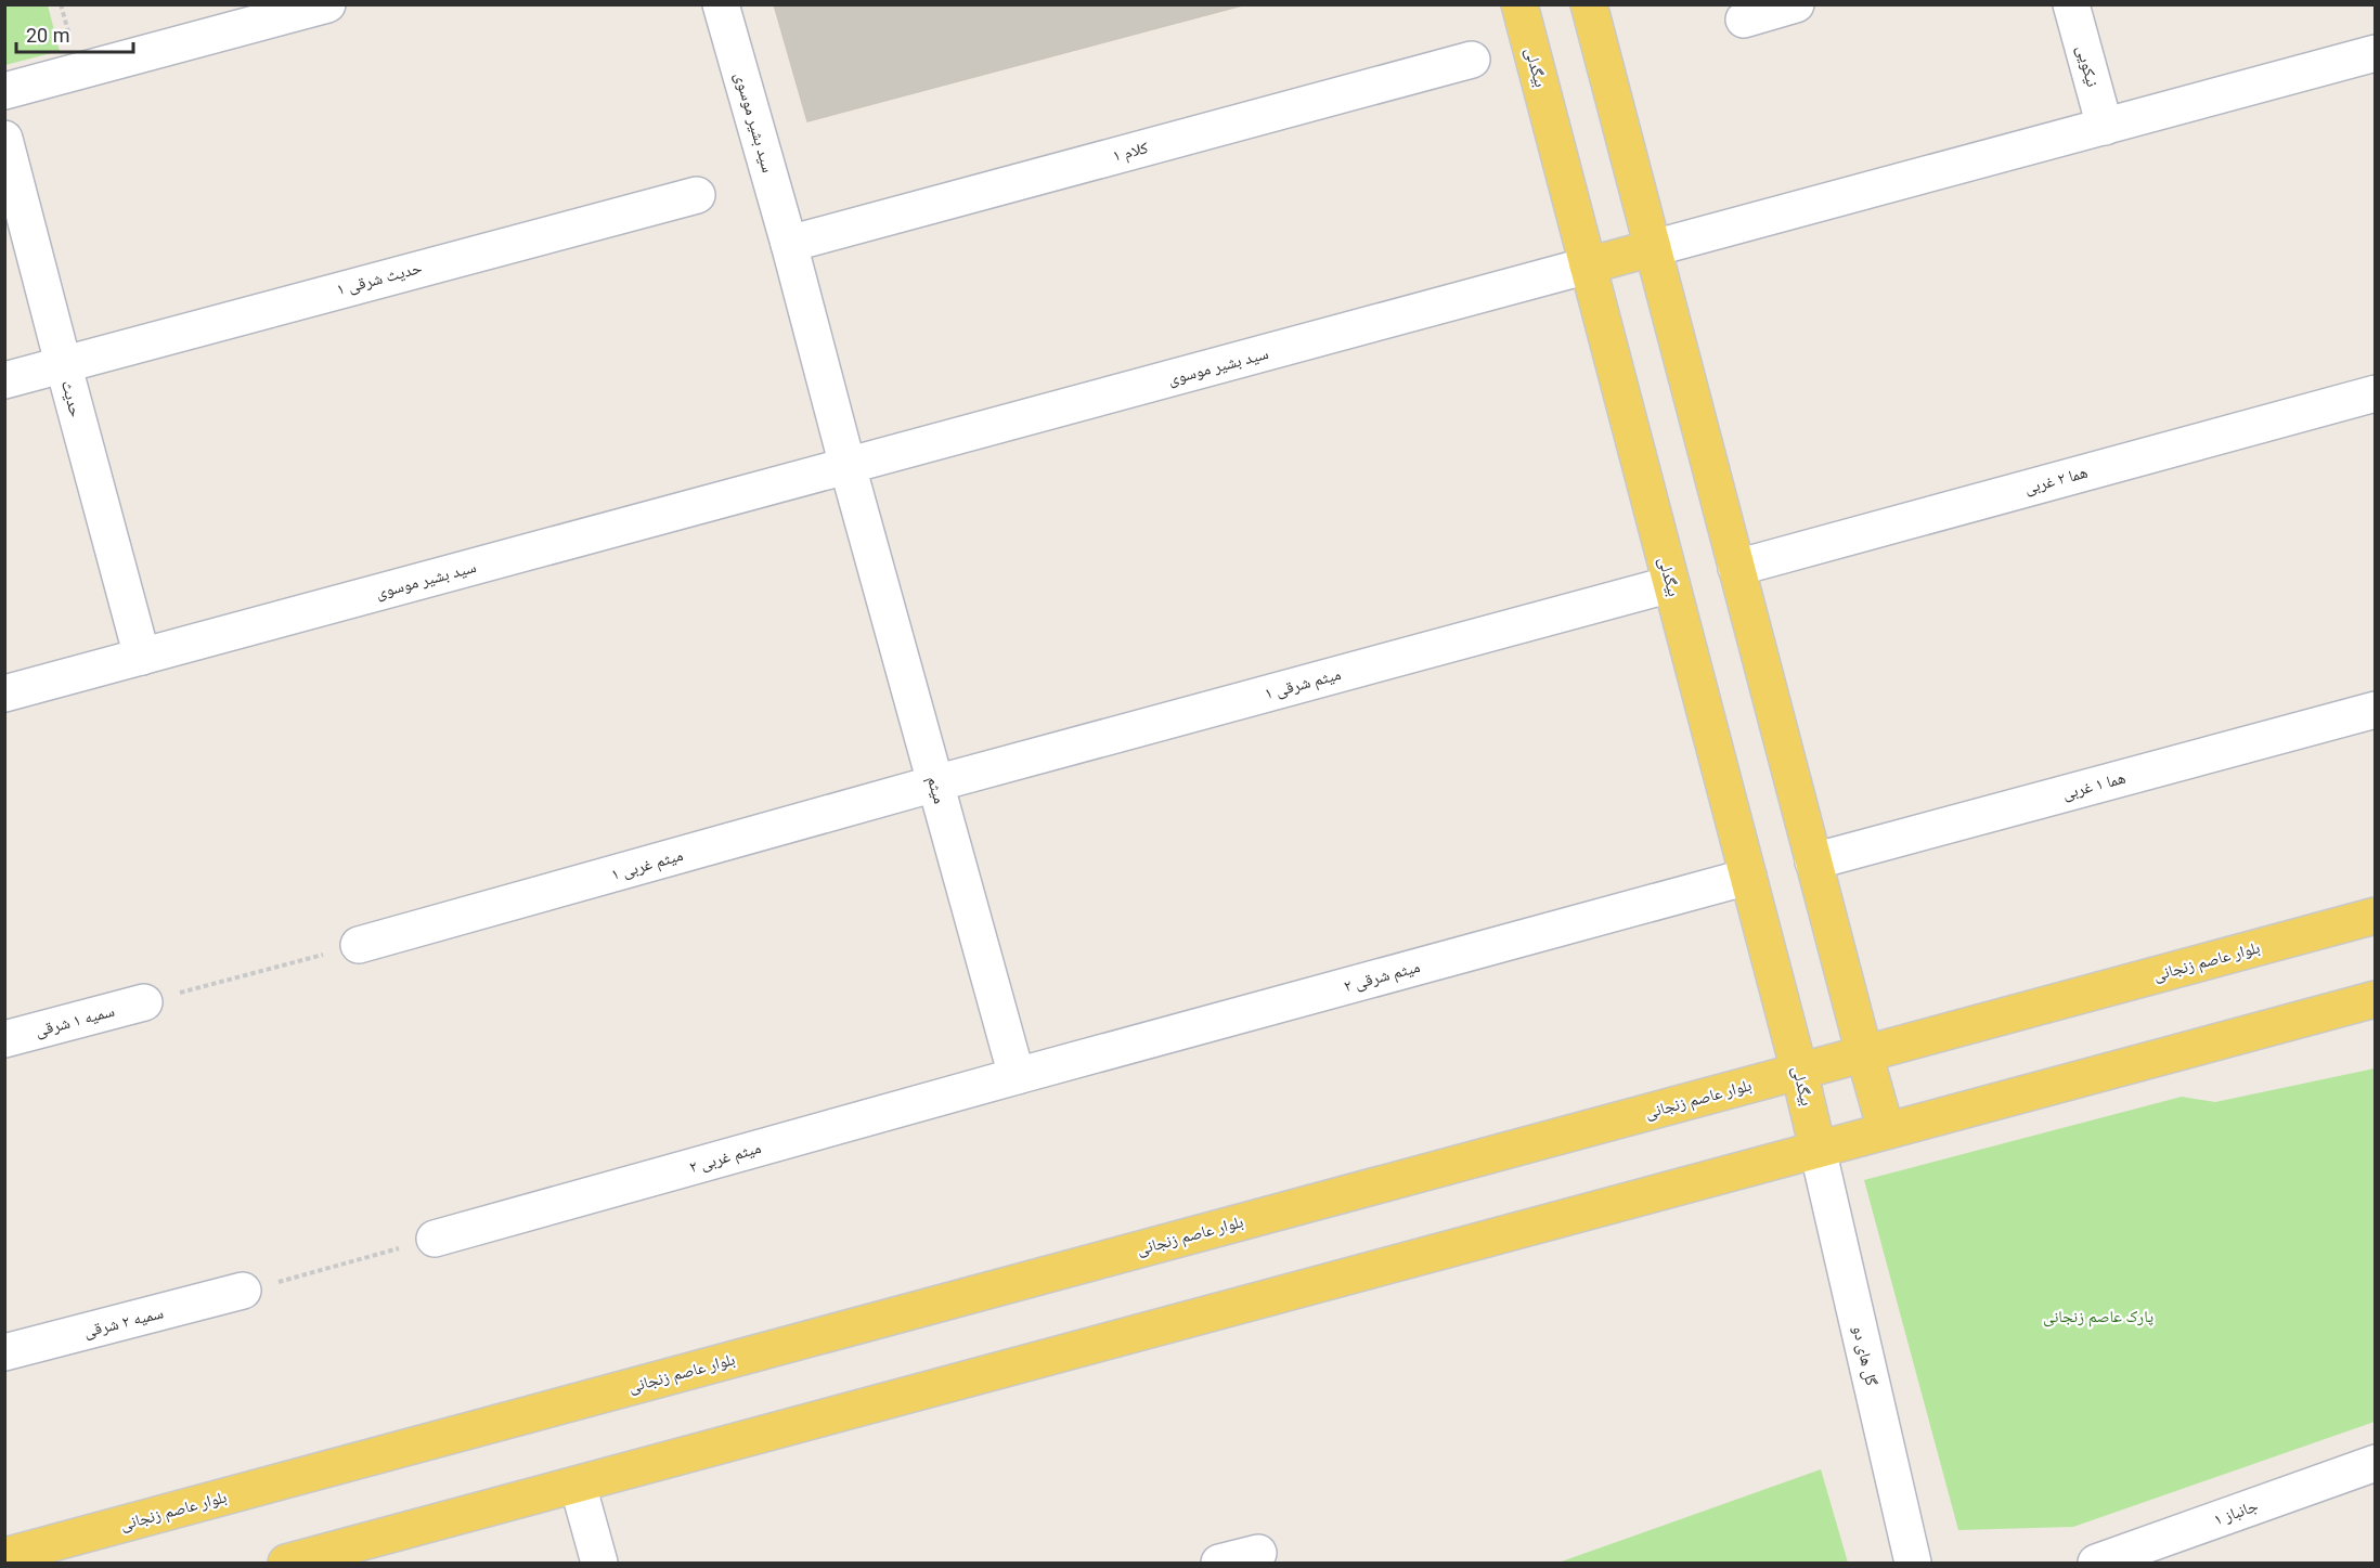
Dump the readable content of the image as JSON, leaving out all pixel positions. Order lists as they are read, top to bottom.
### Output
{
  "streets": {
    "main road": ["بیگدلی", "بلوار عاصم زنجانی"],
    "street": [
      "نیکویی",
      "سید بشیر موسوی",
      "کلام ۱",
      "حدیث شرقی ۱",
      "حدیث",
      "هما ۲ غربی",
      "میثم شرقی ۱",
      "هما ۱ غربی",
      "میثم",
      "میثم غربی ۱",
      "میثم شرقی ۲",
      "سمیه ۱ شرقی",
      "میثم غربی ۲",
      "سمیه ۲ شرقی",
      "گل های دو",
      "جانباز ۱"
    ]
  },
  "crossings": [
    ["بیگدلی", "سید بشیر موسوی"],
    ["بیگدلی", "میثم شرقی ۱"],
    ["بیگدلی", "بلوار عاصم زنجانی"],
    ["بیگدلی", "میثم شرقی ۲"],
    ["بیگدلی", "گل های دو"],
    ["سید بشیر موسوی", "کلام ۱"],
    ["سید بشیر موسوی", "حدیث"],
    ["سید بشیر موسوی", "میثم"],
    ["حدیث شرقی ۱", "حدیث"],
    ["میثم شرقی ۱", "میثم"],
    ["میثم شرقی ۱", "میثم غربی ۱"],
    ["میثم", "میثم غربی ۱"],
    ["میثم", "میثم شرقی ۲"],
    ["میثم", "میثم غربی ۲"],
    ["میثم شرقی ۲", "میثم غربی ۲"]
  ],
  "parks": ["پارک عاصم زنجانی"],
  "scale_bar": "20 m"
}
